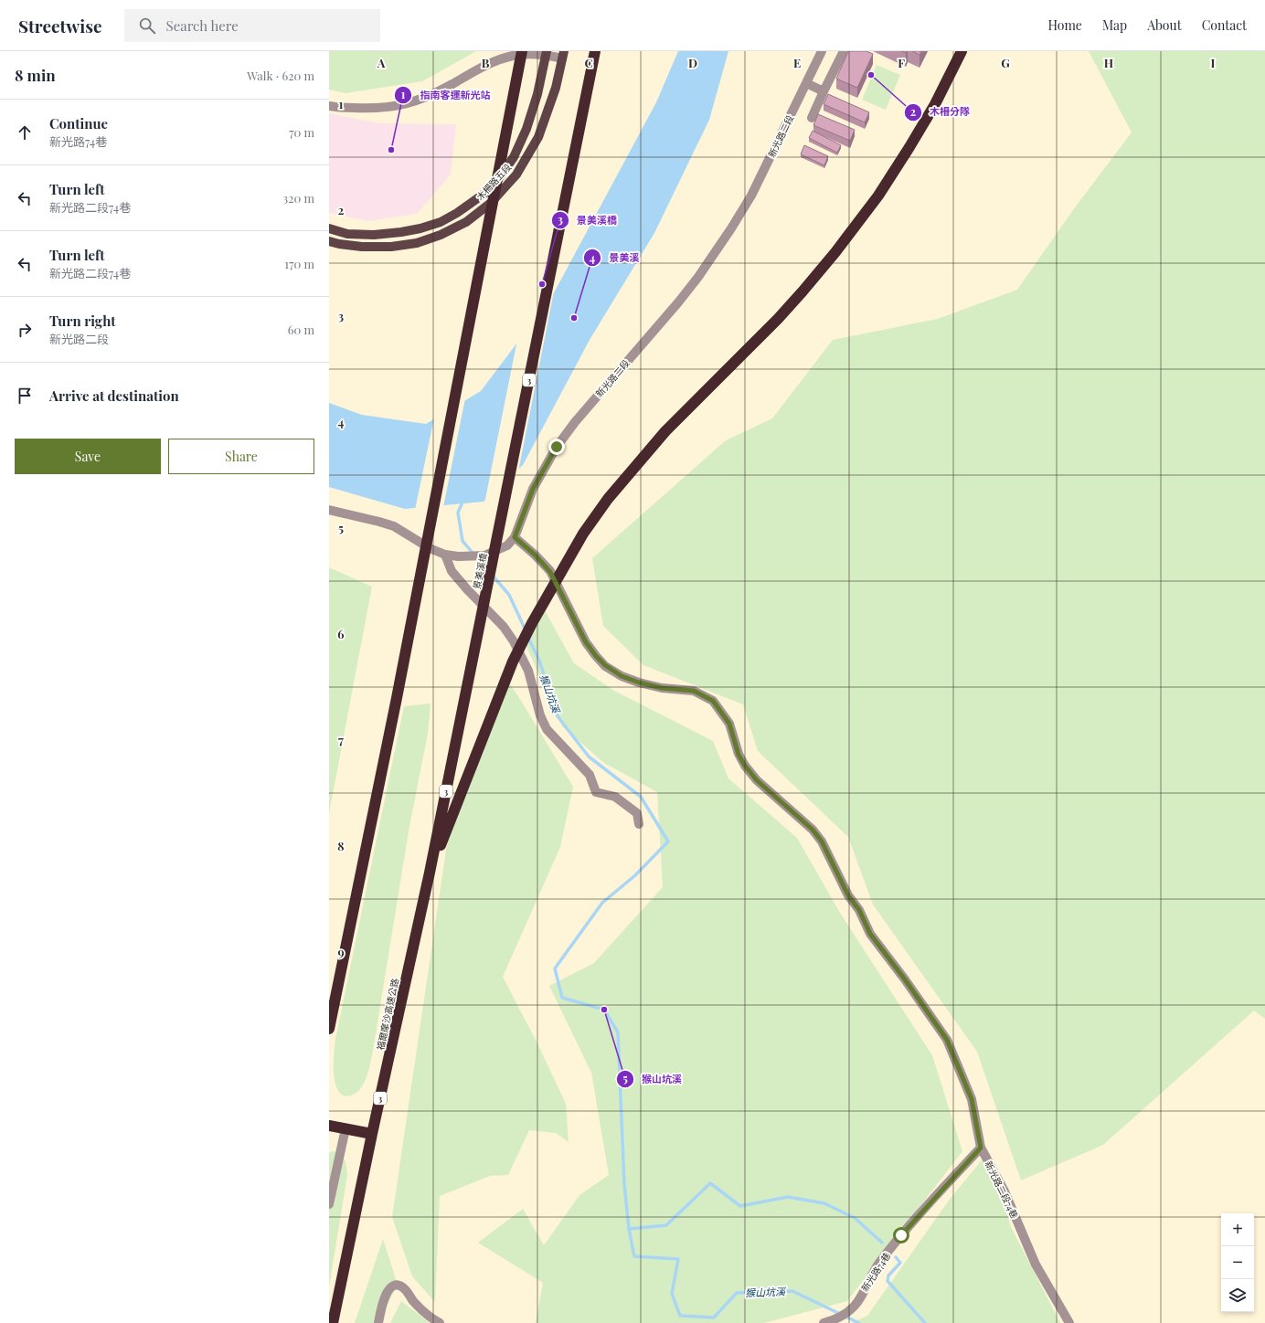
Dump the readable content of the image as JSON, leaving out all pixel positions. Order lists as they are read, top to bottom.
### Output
{
  "streets": {
    "highway": ["3", "景美溪橋", "福爾摩沙高速公路"],
    "main road": ["木柵路五段"],
    "street": ["新光路二段", "新光路二段74巷", "新光路74巷"]
  },
  "crossings": [
    ["新光路二段", "新光路二段74巷"],
    ["景美溪橋", "福爾摩沙高速公路"],
    ["新光路二段74巷", "新光路74巷"]
  ],
  "water": ["猴山坑溪"],
  "places": [
    "木柵分隊",
    "指南客運新光站",
    "景美溪橋",
    "景美溪",
    "猴山坑溪"
  ],
  "page": {
    "header": "Streetwise",
    "search": "Search here",
    "nav": [
      "Home",
      "Map",
      "About",
      "Contact"
    ],
    "heading": ["8 min", "Walk · 620 m"],
    "list": [
      ["Continue", "新光路74巷", "70 m"],
      ["Turn left", "新光路二段74巷", "320 m"],
      ["Turn left", "新光路二段74巷", "170 m"],
      ["Turn right", "新光路二段", "60 m"],
      "Arrive at destination"
    ],
    "buttons": ["Save", "Share"],
    "map_buttons": ["+", "−"]
  },
  "grid": {
    "columns": [
      "A",
      "B",
      "C",
      "D",
      "E",
      "F",
      "G",
      "H",
      "I"
    ],
    "rows": [
      "1",
      "2",
      "3",
      "4",
      "5",
      "6",
      "7",
      "8",
      "9"
    ]
  }
}
